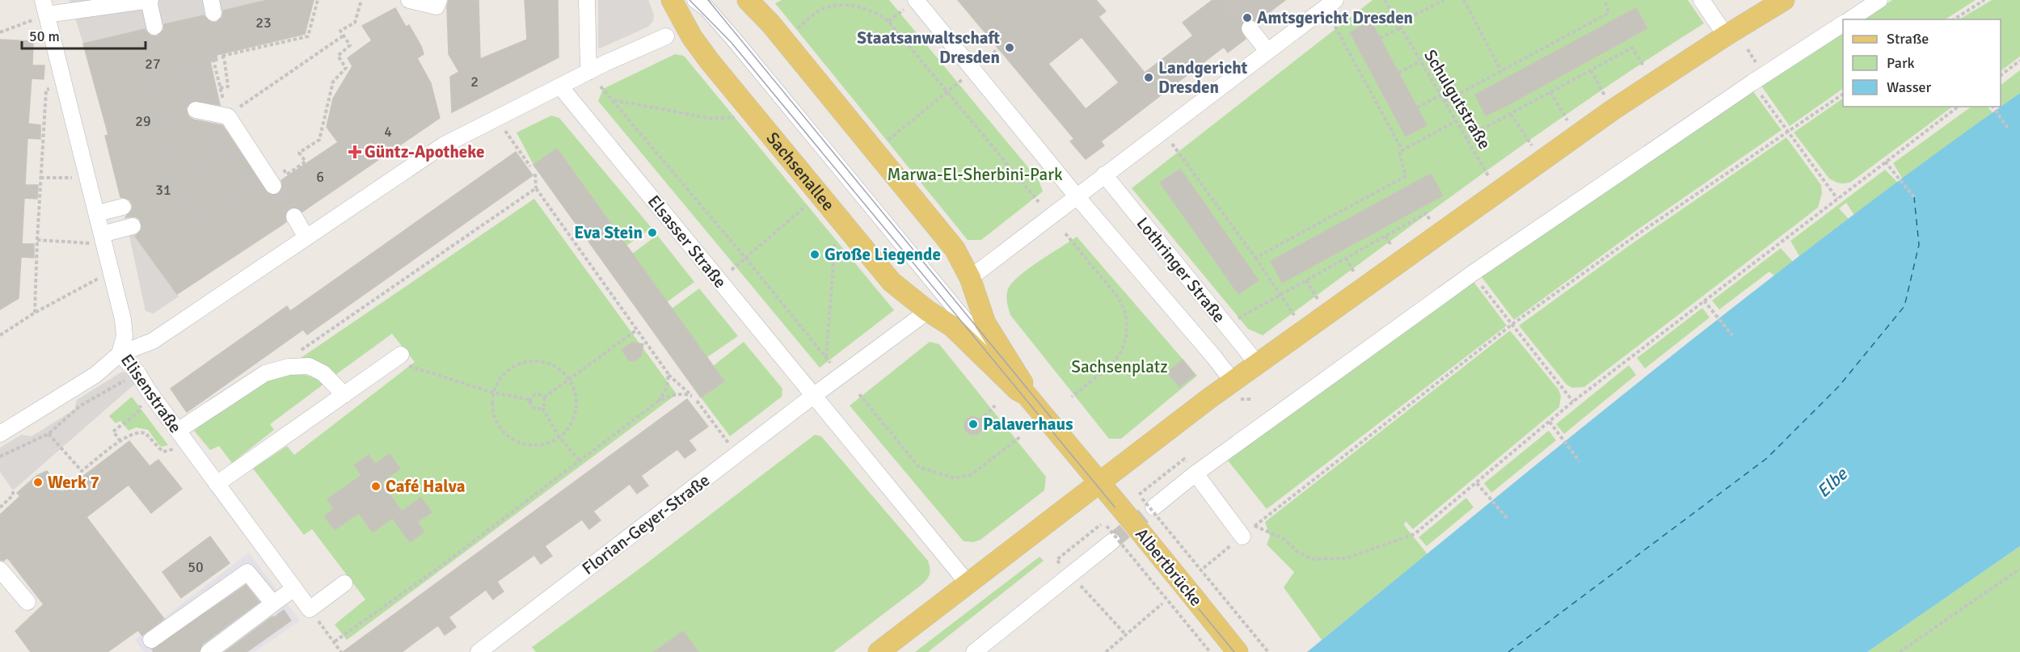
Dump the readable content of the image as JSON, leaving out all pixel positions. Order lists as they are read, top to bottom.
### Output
{
  "streets": {
    "main road": ["Sachsenallee", "Albertbrücke"],
    "street": [
      "Elsasser Straße",
      "Lothringer Straße",
      "Elisenstraße",
      "Florian-Geyer-Straße"
    ],
    "path": ["Schulgutstraße"]
  },
  "crossings": [
    ["Elsasser Straße", "Florian-Geyer-Straße"]
  ],
  "water": ["Elbe"],
  "parks": ["Marwa-El-Sherbini-Park", "Sachsenplatz"],
  "places": {
    "other": [
      "Amtsgericht Dresden",
      "Staatsanwaltschaft Dresden",
      "Landgericht Dresden",
      "Eva Stein",
      "Große Liegende",
      "Palaverhaus",
      "Werk 7",
      "Café Halva"
    ],
    "health": ["Güntz-Apotheke"]
  },
  "house_numbers": [
    "23",
    "27",
    "2",
    "29",
    "4",
    "6",
    "31",
    "50"
  ],
  "legend": ["Straße", "Park", "Wasser"],
  "scale_bar": "50 m"
}
